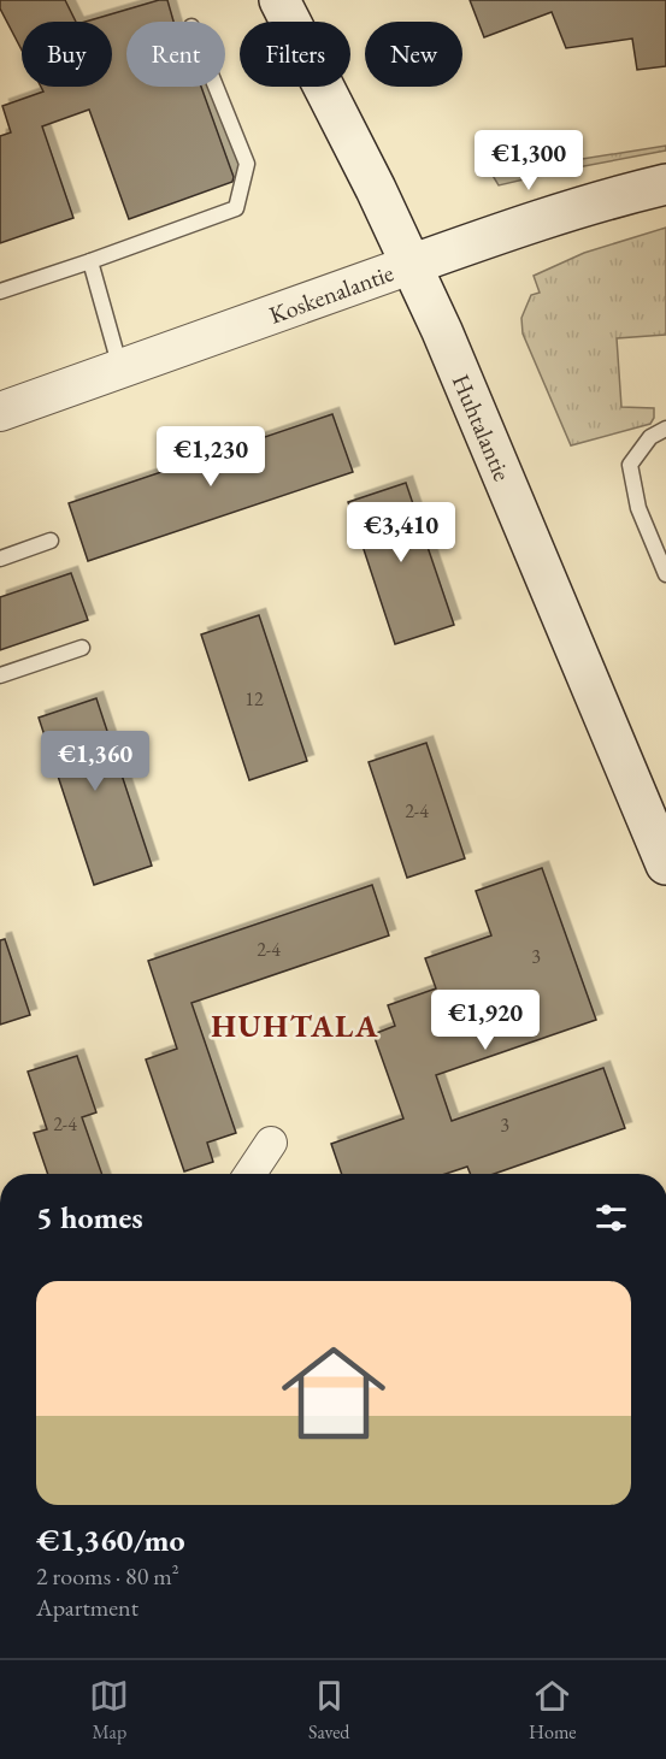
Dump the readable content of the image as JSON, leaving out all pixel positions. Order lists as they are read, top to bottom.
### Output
{
  "streets": {
    "main road": ["Koskenalantie", "Huhtalantie"]
  },
  "crossings": [
    ["Koskenalantie", "Huhtalantie"]
  ],
  "districts": ["HUHTALA"],
  "house_numbers": [
    "12",
    "2-4",
    "2-4",
    "3",
    "2-4",
    "3"
  ],
  "page": {
    "chip": [
      "Buy",
      "Rent",
      "Filters",
      "New"
    ],
    "price": [
      "€1,300",
      "€1,230",
      "€3,410",
      "€1,360",
      "€1,920"
    ],
    "heading": "5 homes",
    "list": [
      {
        "name": "€1,360/mo",
        "note": "2 rooms · 80 m² · Apartment"
      }
    ],
    "tabs": ["Map", "Saved", "Home"]
  }
}
